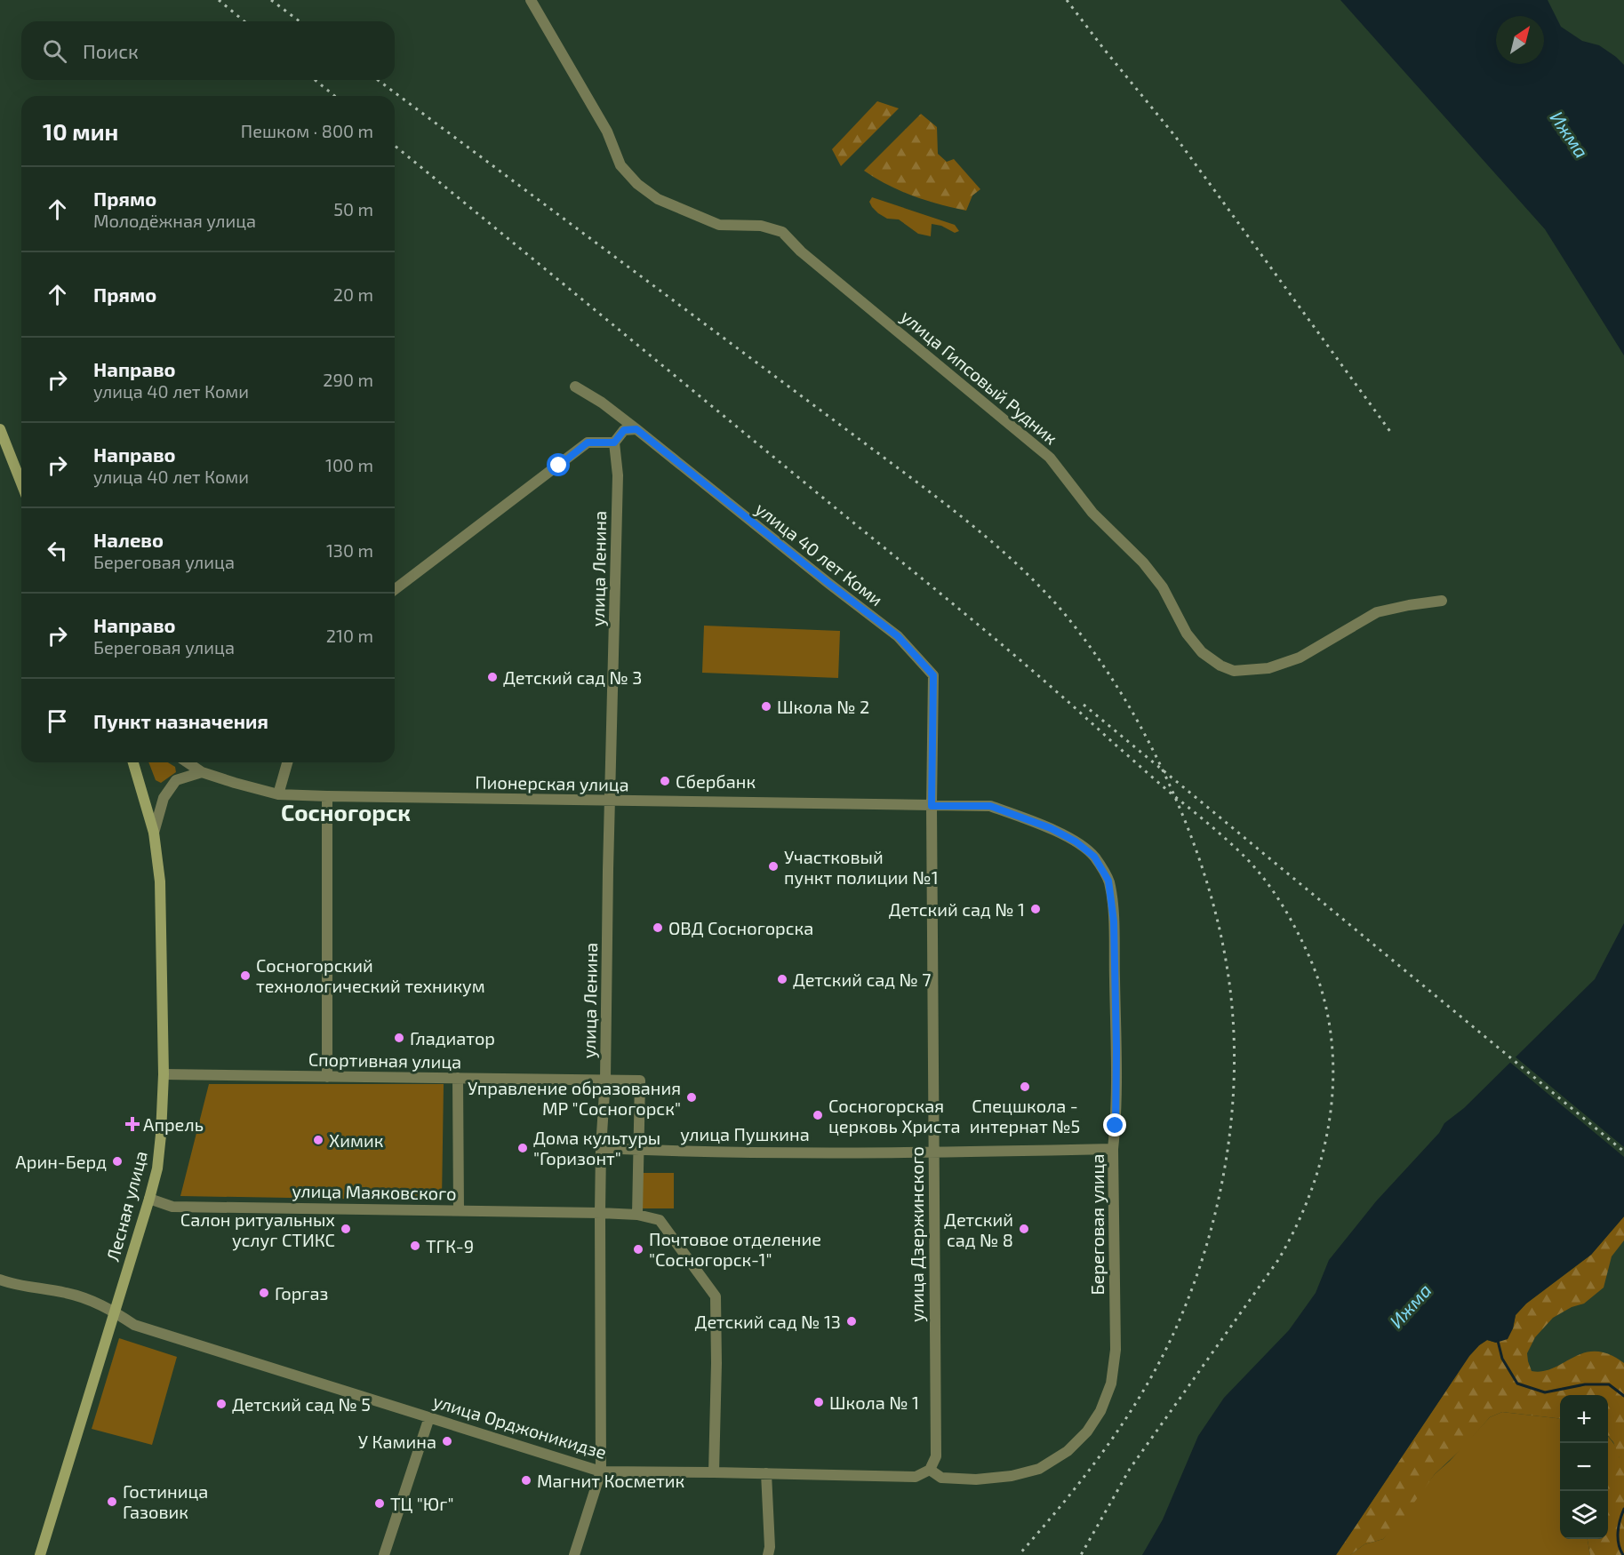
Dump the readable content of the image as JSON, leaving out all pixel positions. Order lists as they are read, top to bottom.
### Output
{
  "streets": {
    "main road": ["Лесная улица"],
    "street": [
      "улица Гипсовый Рудник",
      "улица 40 лет Коми",
      "улица Ленина",
      "Пионерская улица",
      "Спортивная улица",
      "улица Пушкина",
      "улица Маяковского",
      "Береговая улица",
      "улица Дзержинского",
      "улица Орджоникидзе"
    ]
  },
  "crossings": [
    ["улица 40 лет Коми", "Пионерская улица"],
    ["улица 40 лет Коми", "Береговая улица"],
    ["улица 40 лет Коми", "улица Дзержинского"],
    ["улица Ленина", "Пионерская улица"],
    ["улица Ленина", "Спортивная улица"],
    ["улица Ленина", "улица Пушкина"],
    ["улица Ленина", "улица Маяковского"],
    ["улица Ленина", "улица Орджоникидзе"],
    ["Пионерская улица", "Береговая улица"],
    ["Пионерская улица", "улица Дзержинского"],
    ["Спортивная улица", "улица Пушкина"],
    ["Спортивная улица", "Лесная улица"],
    ["улица Пушкина", "Береговая улица"],
    ["улица Пушкина", "улица Дзержинского"],
    ["улица Маяковского", "Лесная улица"],
    ["улица Маяковского", "улица Орджоникидзе"],
    ["Лесная улица", "улица Орджоникидзе"],
    ["Береговая улица", "улица Дзержинского"],
    ["Береговая улица", "улица Орджоникидзе"],
    ["улица Дзержинского", "улица Орджоникидзе"]
  ],
  "districts": ["Сосногорск"],
  "water": ["Ижма"],
  "places": {
    "other": [
      "Детский сад № 3",
      "Школа № 2",
      "Сбербанк",
      "Участковый пункт полиции №1",
      "Детский сад № 1",
      "ОВД Сосногорска",
      "Сосногорский технологический техникум",
      "Детский сад № 7",
      "Гладиатор",
      "Спецшкола - интернат №5",
      "Управление образования МР \"Сосногорск\"",
      "Сосногорская церковь Христа",
      "Химик",
      "Дома культуры \"Горизонт\"",
      "Арин-Берд",
      "Салон ритуальных услуг СТИКС",
      "Детский сад № 8",
      "ТГК-9",
      "Почтовое отделение \"Сосногорск-1\"",
      "Горгаз",
      "Детский сад № 13",
      "Школа № 1",
      "Детский сад № 5",
      "У Камина",
      "Магнит Косметик",
      "Гостиница Газовик",
      "ТЦ \"Юг\""
    ],
    "health": ["Апрель"]
  },
  "north": "top right",
  "page": {
    "search": "Поиск",
    "heading": ["10 мин", "Пешком · 800 m"],
    "list": [
      ["Прямо", "Молодёжная улица", "50 m"],
      ["Прямо", "20 m"],
      ["Направо", "улица 40 лет Коми", "290 m"],
      ["Направо", "улица 40 лет Коми", "100 m"],
      ["Налево", "Береговая улица", "130 m"],
      ["Направо", "Береговая улица", "210 m"],
      "Пункт назначения"
    ],
    "map_buttons": ["+", "−"]
  }
}
